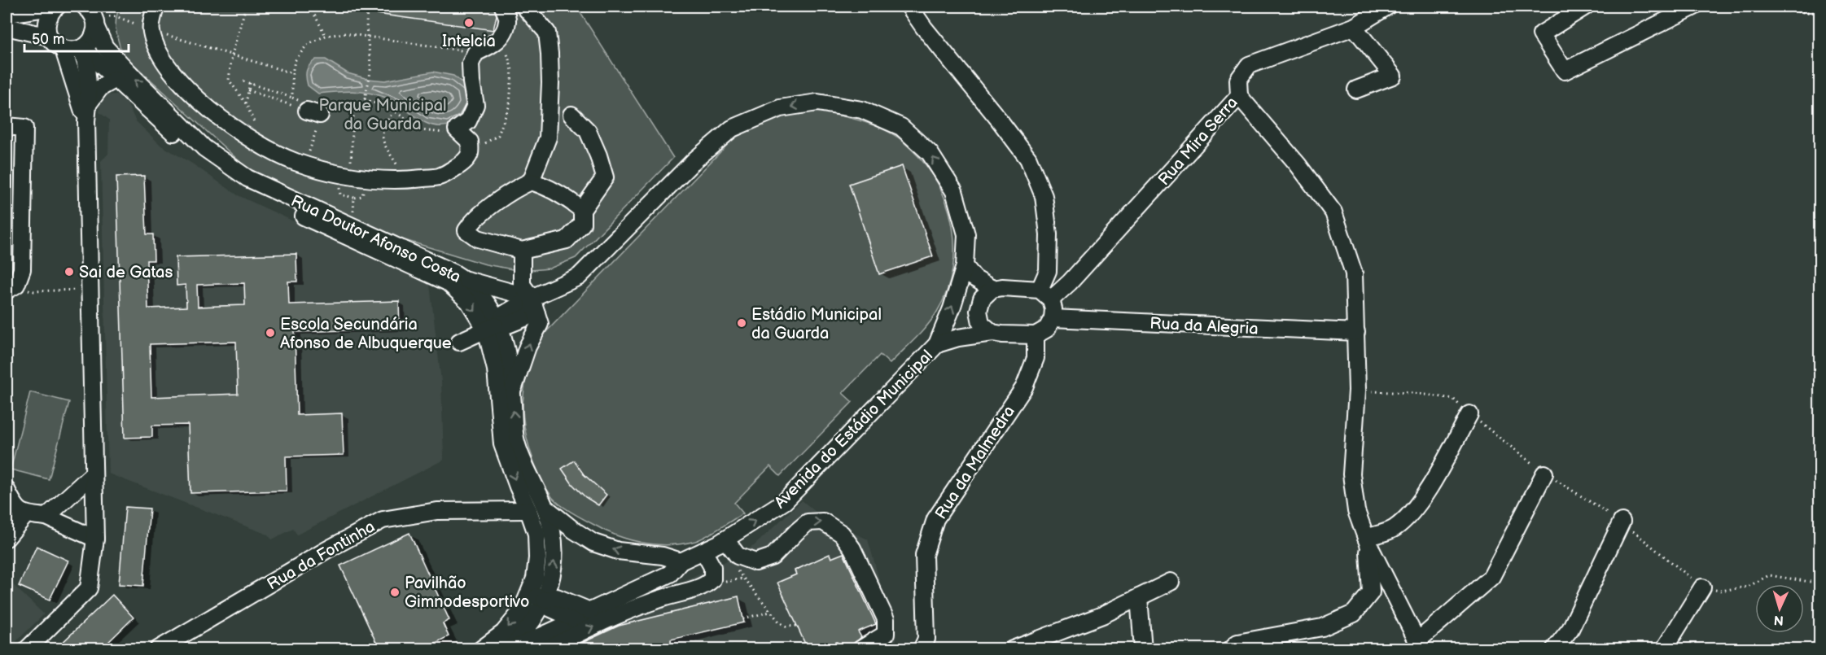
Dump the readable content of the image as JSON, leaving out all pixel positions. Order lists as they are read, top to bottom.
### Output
{
  "streets": {
    "street": [
      "Rua Mira Serra",
      "Rua Doutor Afonso Costa",
      "Rua da Alegria",
      "Avenida do Estádio Municipal",
      "Rua da Malmedra",
      "Rua da Fontinha"
    ]
  },
  "crossings": [
    ["Rua Mira Serra", "Rua da Alegria"],
    ["Rua Mira Serra", "Rua da Malmedra"],
    ["Rua Doutor Afonso Costa", "Avenida do Estádio Municipal"],
    ["Rua Doutor Afonso Costa", "Rua da Fontinha"],
    ["Rua da Alegria", "Rua da Malmedra"]
  ],
  "parks": ["Parque Municipal da Guarda"],
  "places": [
    "Intelcia",
    "Sai de Gatas",
    "Estádio Municipal da Guarda",
    "Escola Secundária Afonso de Albuquerque",
    "Pavilhão Gimnodesportivo"
  ],
  "scale_bar": "50 m",
  "north": "bottom"
}
